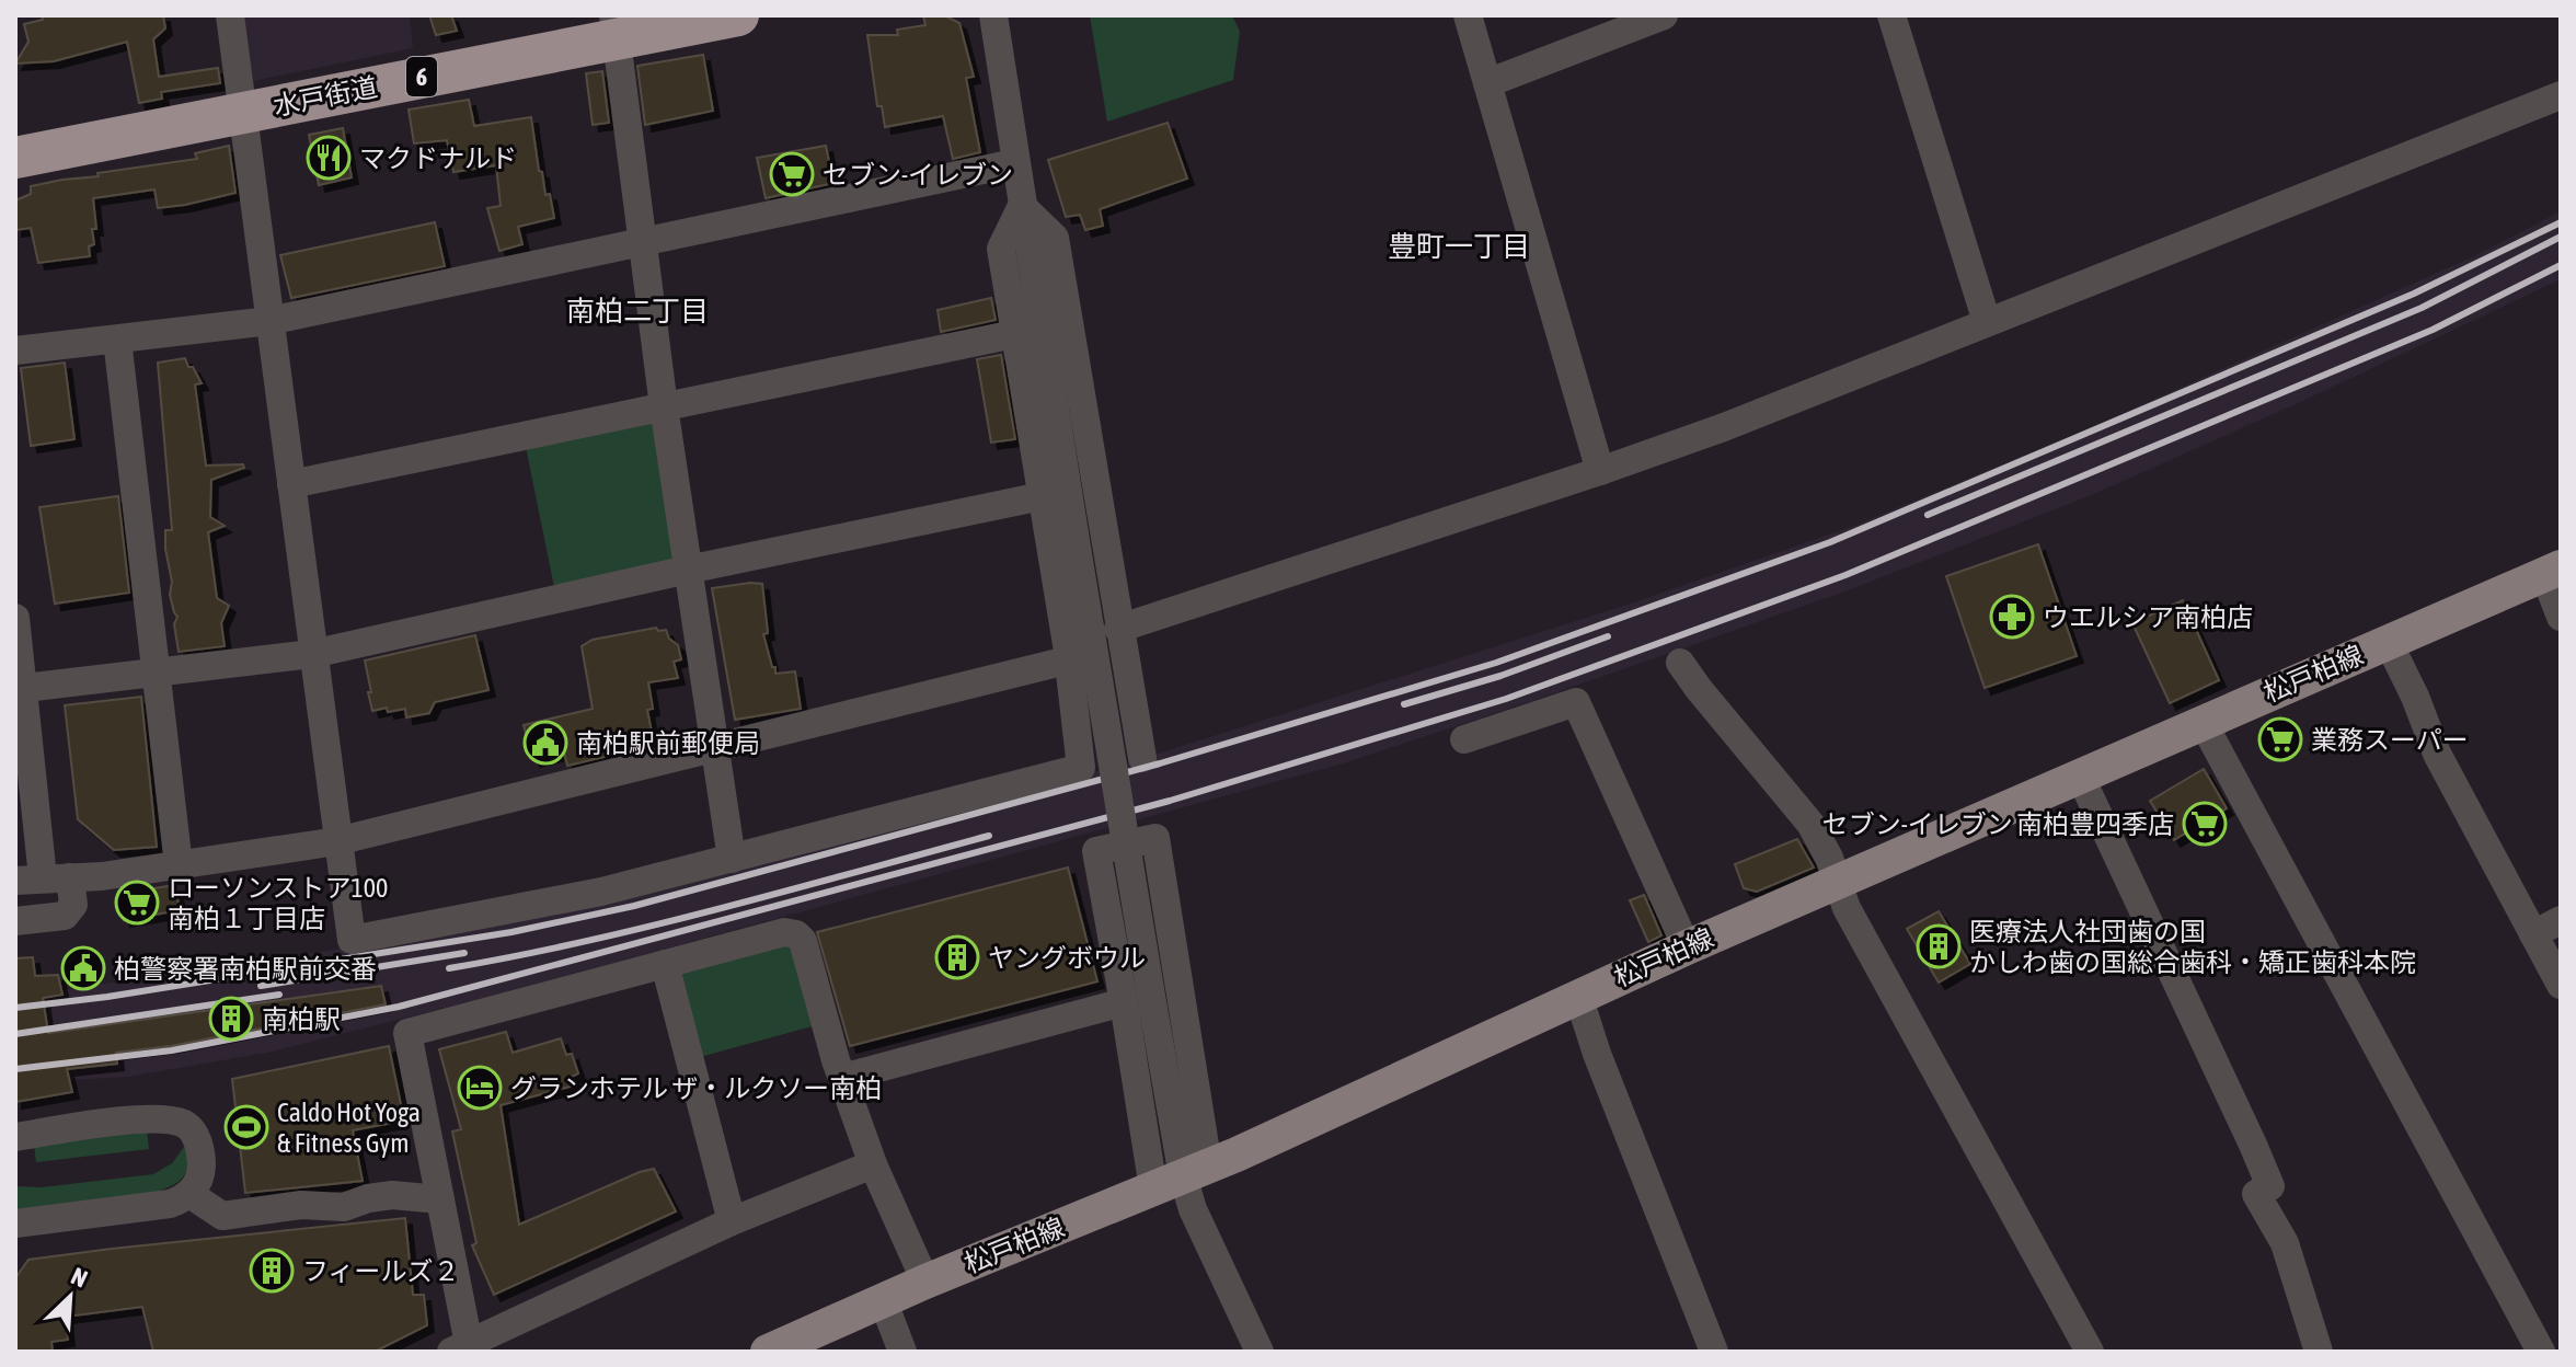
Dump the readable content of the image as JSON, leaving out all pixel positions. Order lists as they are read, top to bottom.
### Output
{
  "streets": {
    "highway": ["6", "水戸街道"],
    "main road": ["松戸柏線"]
  },
  "districts": ["豊町一丁目", "南柏二丁目"],
  "places": {
    "restaurant": ["マクドナルド"],
    "supermarket": [
      "セブン-イレブン",
      "業務スーパー",
      "セブン-イレブン 南柏豊四季店",
      "ローソンストア100 南柏１丁目店"
    ],
    "pharmacy": ["ウエルシア南柏店"],
    "public building": ["南柏駅前郵便局", "柏警察署南柏駅前交番"],
    "building": [
      "医療法人社団歯の国 かしわ歯の国総合歯科・矯正歯科本院",
      "ヤングボウル",
      "南柏駅",
      "フィールズ２"
    ],
    "hotel": ["グランホテル ザ・ルクソー南柏"],
    "sports": ["Caldo Hot Yoga & Fitness Gym"]
  },
  "north": "top right"
}
